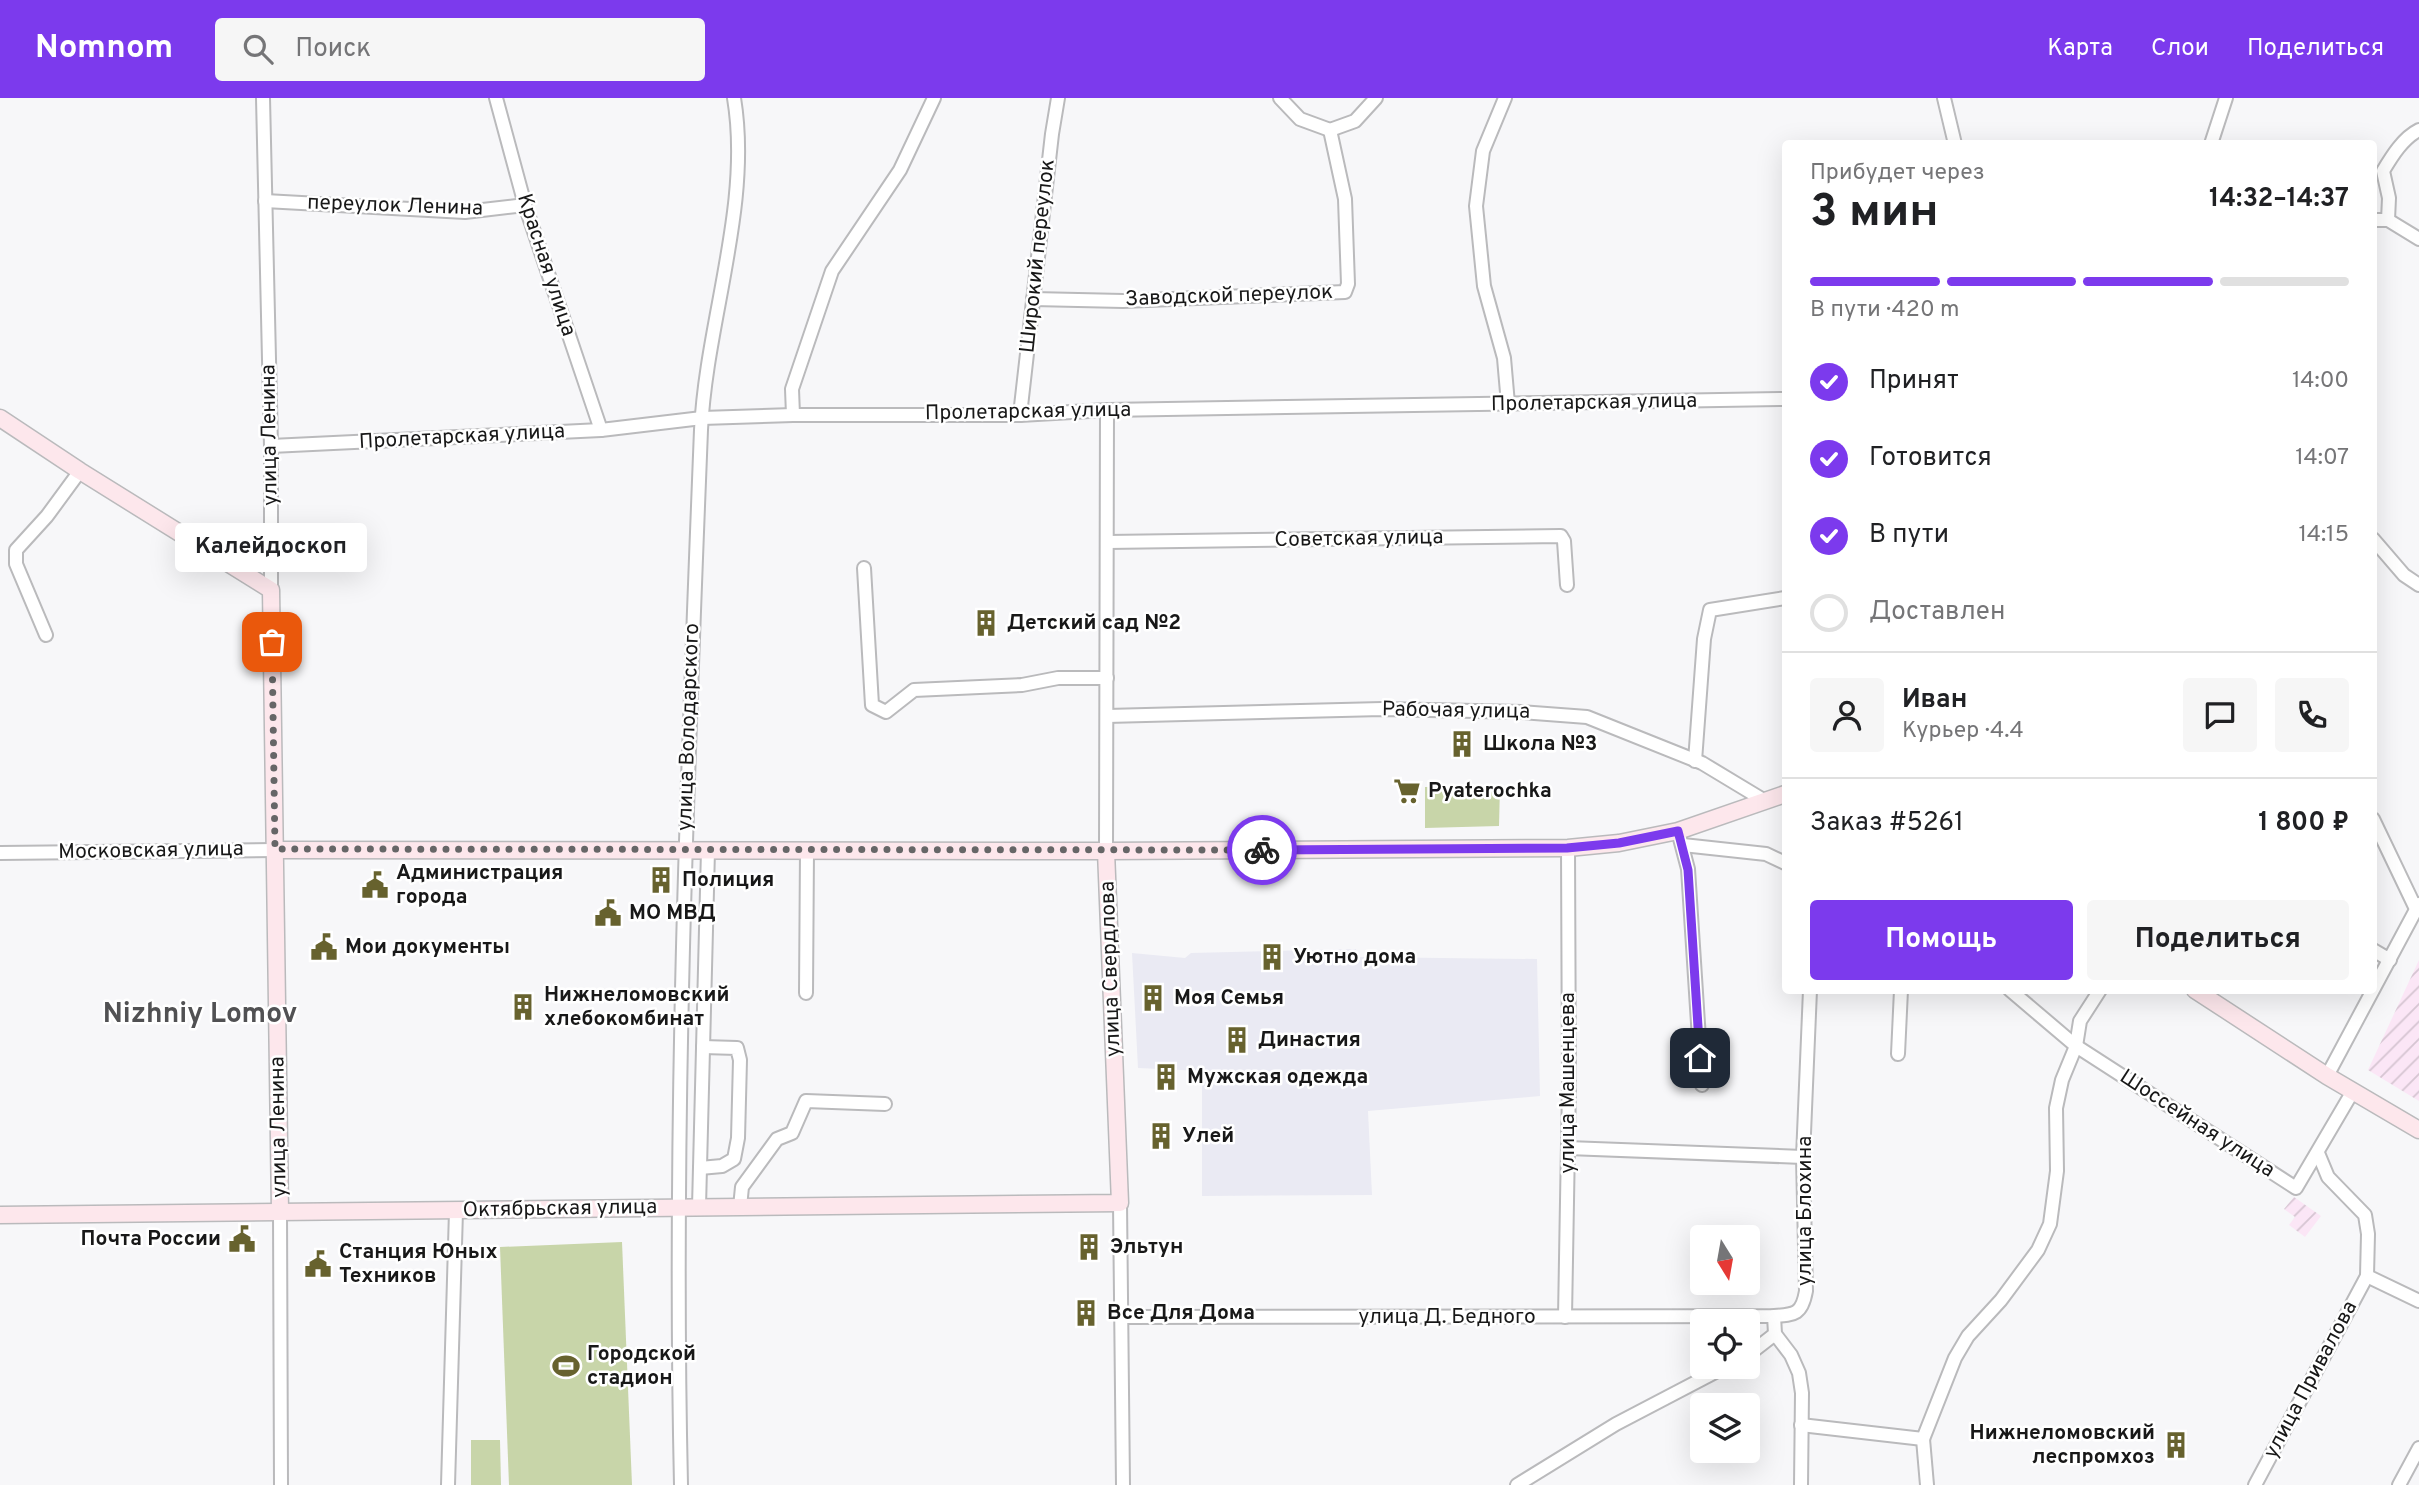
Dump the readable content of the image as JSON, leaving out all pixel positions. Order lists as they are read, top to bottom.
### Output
{
  "streets": {
    "main road": [
      "улица Ленина",
      "Московская улица",
      "улица Свердлова",
      "Октябрьская улица"
    ],
    "street": [
      "переулок Ленина",
      "Широкий переулок",
      "Красная улица",
      "Заводской переулок",
      "Пролетарская улица",
      "Советская улица",
      "Рабочая улица",
      "улица Володарского",
      "улица Машенцева",
      "Шоссейная улица",
      "улица Блохина",
      "улица Д. Бедного",
      "улица Привалова"
    ]
  },
  "crossings": [
    ["переулок Ленина", "Красная улица"],
    ["переулок Ленина", "улица Ленина"],
    ["Широкий переулок", "Заводской переулок"],
    ["Широкий переулок", "Пролетарская улица"],
    ["Красная улица", "Пролетарская улица"],
    ["Пролетарская улица", "улица Ленина"],
    ["Пролетарская улица", "улица Володарского"],
    ["Пролетарская улица", "улица Свердлова"],
    ["улица Ленина", "Московская улица"],
    ["улица Ленина", "Октябрьская улица"],
    ["Советская улица", "улица Свердлова"],
    ["Рабочая улица", "Московская улица"],
    ["Рабочая улица", "улица Свердлова"],
    ["улица Володарского", "Московская улица"],
    ["улица Володарского", "Октябрьская улица"],
    ["Московская улица", "улица Свердлова"],
    ["Московская улица", "улица Машенцева"],
    ["улица Свердлова", "Октябрьская улица"],
    ["улица Свердлова", "улица Д. Бедного"],
    ["улица Машенцева", "улица Д. Бедного"],
    ["улица Блохина", "улица Д. Бедного"]
  ],
  "districts": ["Nizhniy Lomov"],
  "places": {
    "building": [
      "Детский сад №2",
      "Школа №3",
      "Полиция",
      "Уютно дома",
      "Моя Семья",
      "Нижнеломовский хлебокомбинат",
      "Династия",
      "Мужская одежда",
      "Улей",
      "Эльтун",
      "Все Для Дома",
      "Нижнеломовский леспромхоз"
    ],
    "other": ["Калейдоскоп"],
    "supermarket": ["Pyaterochka"],
    "public building": [
      "Администрация города",
      "МО МВД",
      "Мои документы",
      "Почта России",
      "Станция Юных Техников"
    ],
    "sports": ["Городской стадион"]
  },
  "north": "bottom",
  "page": {
    "header": "Nomnom",
    "search": "Поиск",
    "nav": ["Карта", "Слои", "Поделиться"],
    "heading": ["3 мин", "Прибудет через", "14:32–14:37"],
    "panel": [
      "Иван",
      "Курьер · 4.4",
      "Заказ #5261",
      "1 800 ₽"
    ],
    "bar": "В пути · 420 m",
    "list": [
      ["Принят", "14:00"],
      ["Готовится", "14:07"],
      ["В пути", "14:15"],
      "Доставлен"
    ],
    "bubble": "Калейдоскоп",
    "buttons": ["Помощь", "Поделиться"]
  }
}
